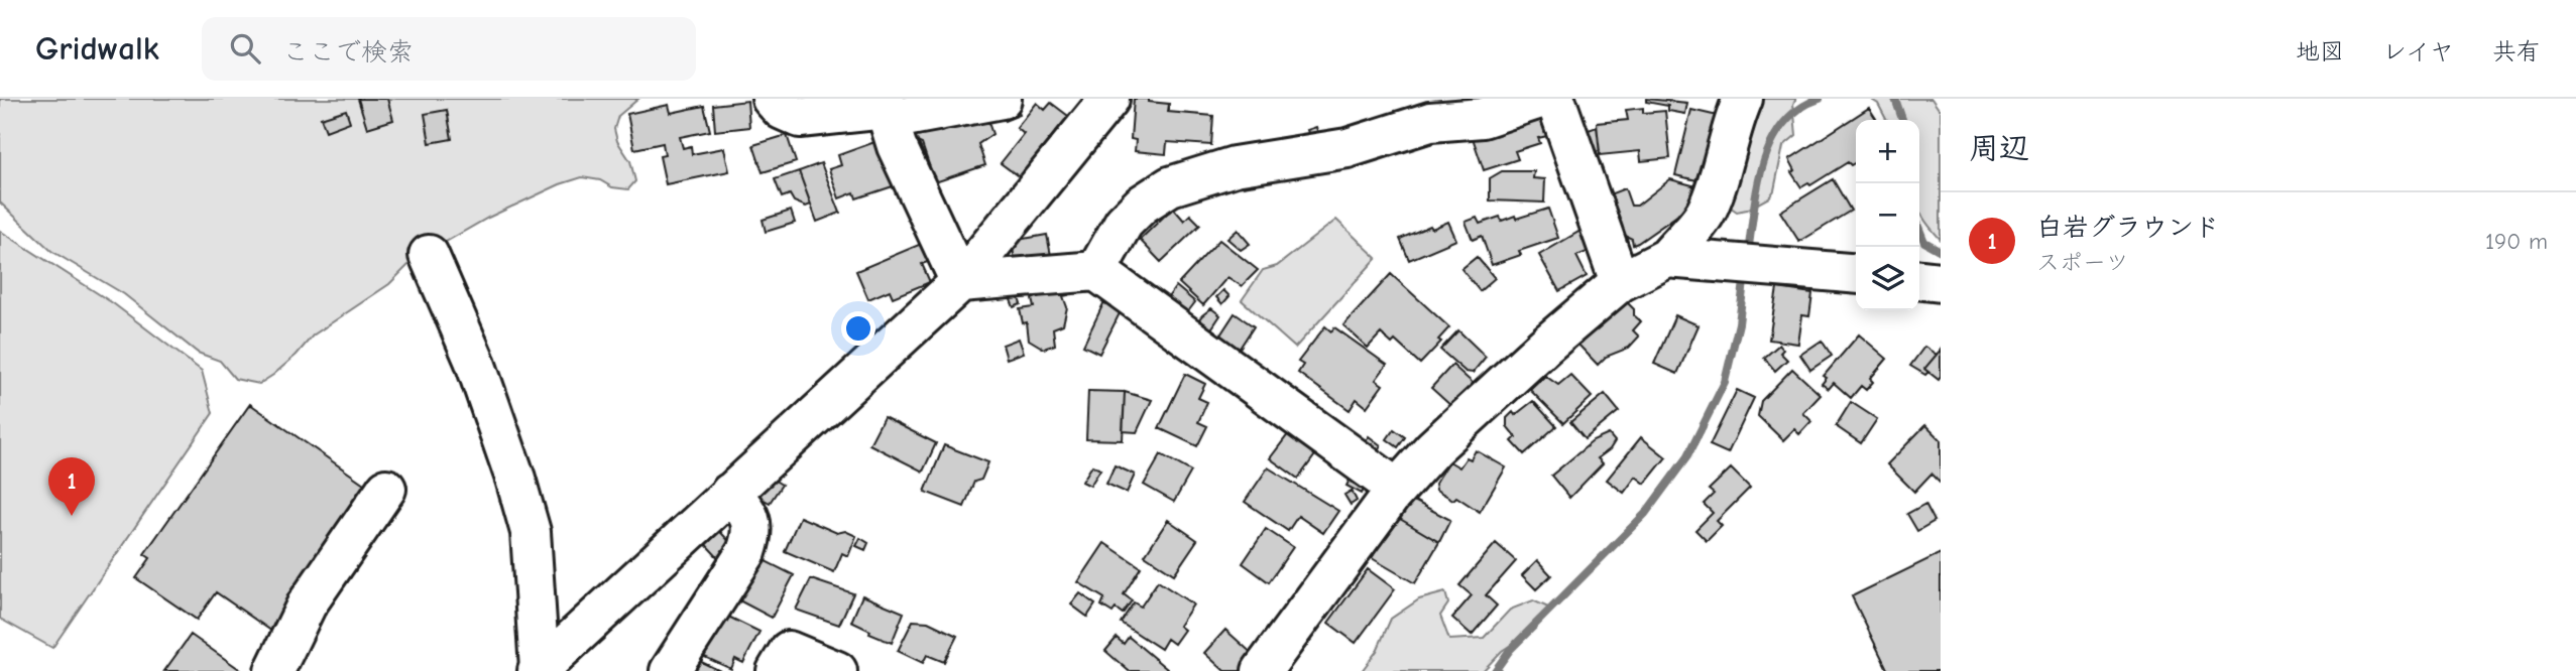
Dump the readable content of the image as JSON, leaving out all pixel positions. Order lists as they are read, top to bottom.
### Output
{
  "page": {
    "header": "Gridwalk",
    "search": "ここで検索",
    "nav": ["地図", "レイヤ", "共有"],
    "heading": "周辺",
    "map_buttons": ["+", "−"],
    "list": [
      {
        "mark": "1",
        "name": "白岩グラウンド",
        "note": "スポーツ",
        "value": "190 m"
      }
    ],
    "pins": "1"
  }
}
